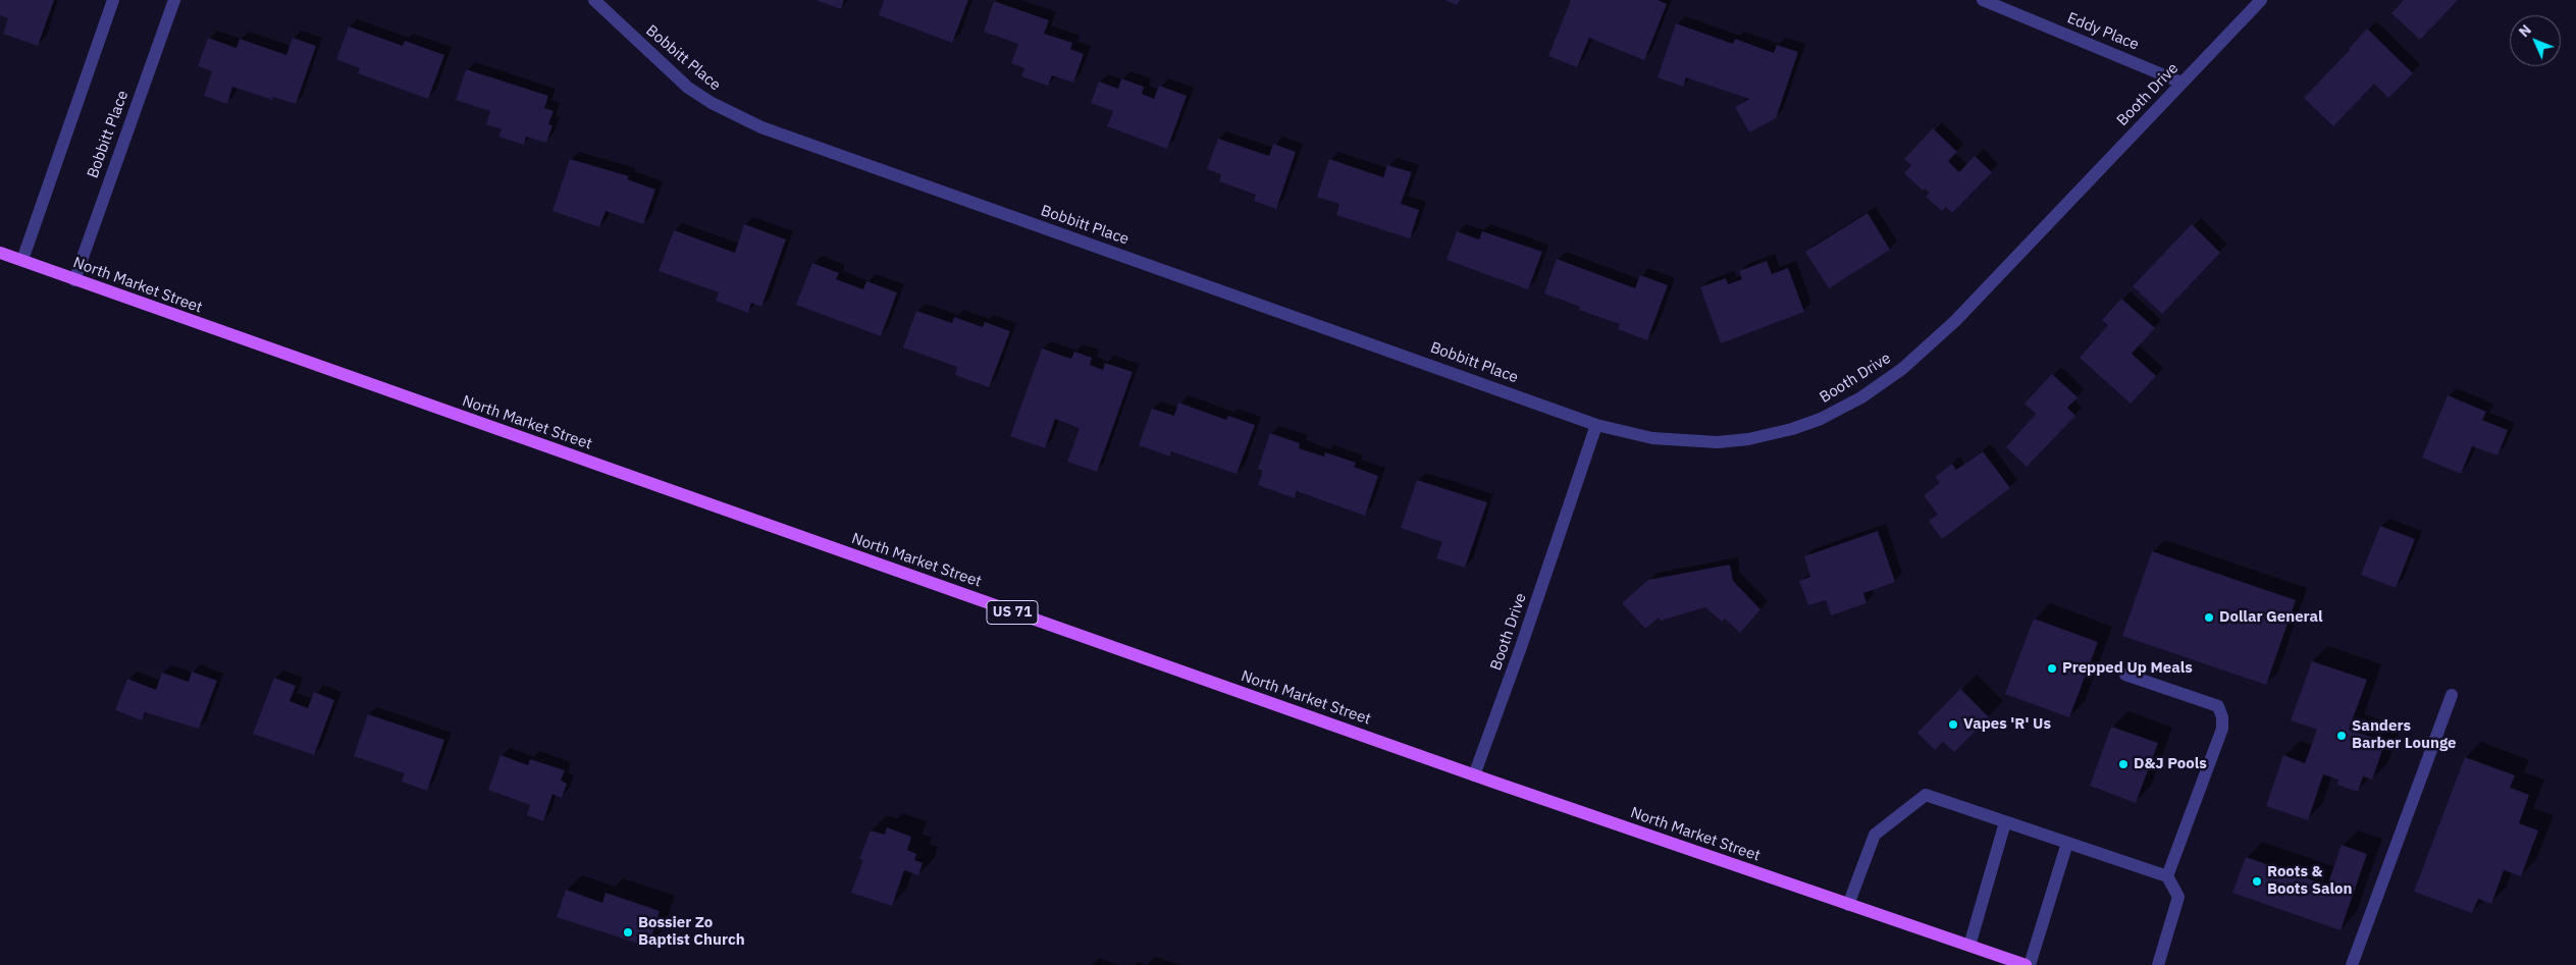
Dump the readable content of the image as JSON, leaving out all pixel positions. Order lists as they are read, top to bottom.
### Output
{
  "streets": {
    "main road": ["North Market Street", "US 71"],
    "street": ["Eddy Place", "Bobbitt Place", "Booth Drive"]
  },
  "crossings": [
    ["Eddy Place", "Booth Drive"],
    ["Bobbitt Place", "Booth Drive"],
    ["Bobbitt Place", "North Market Street"],
    ["Booth Drive", "North Market Street"]
  ],
  "places": [
    "Dollar General",
    "Prepped Up Meals",
    "Vapes 'R' Us",
    "Sanders Barber Lounge",
    "D&J Pools",
    "Roots & Boots Salon",
    "Bossier Zo Baptist Church"
  ],
  "north": "top left"
}
